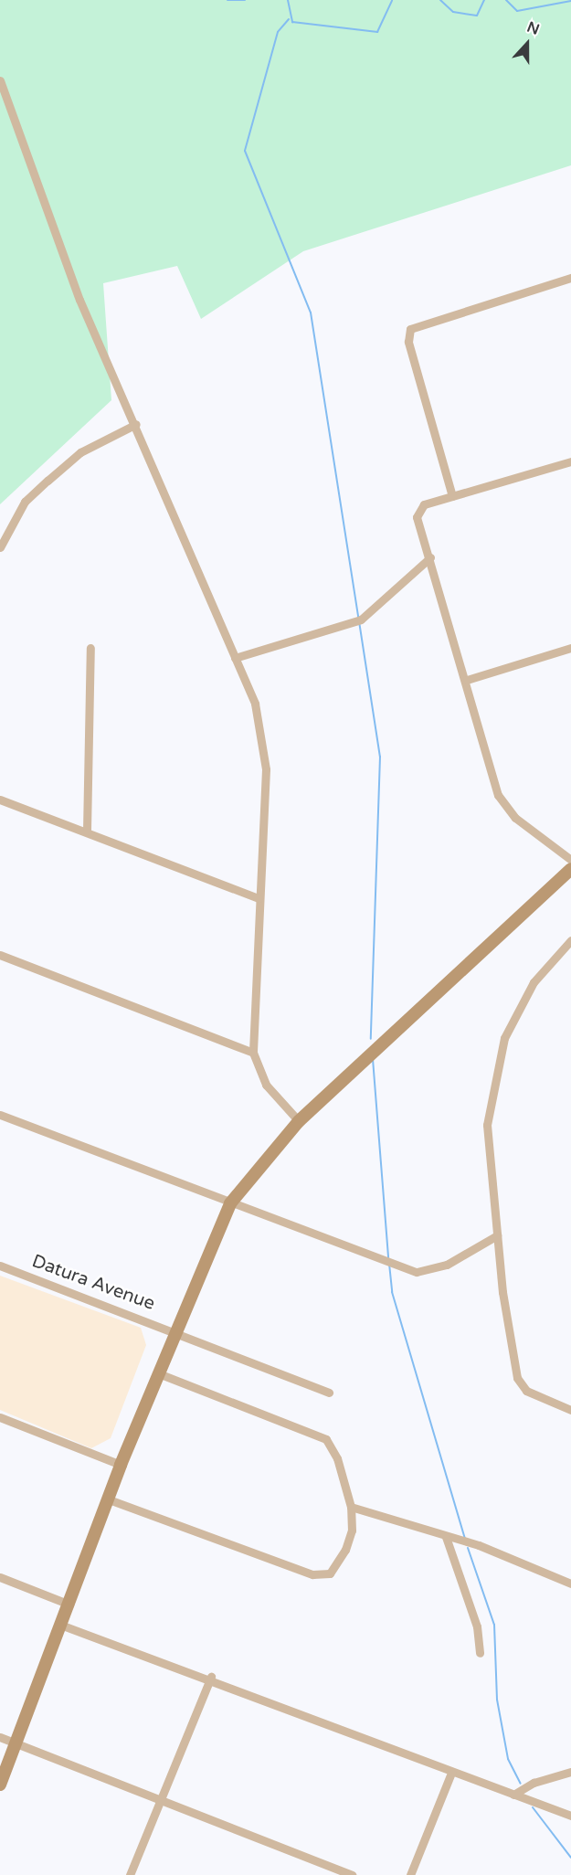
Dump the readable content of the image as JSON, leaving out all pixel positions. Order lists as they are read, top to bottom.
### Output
{
  "streets": {
    "street": ["Datura Avenue"]
  },
  "north": "top"
}
